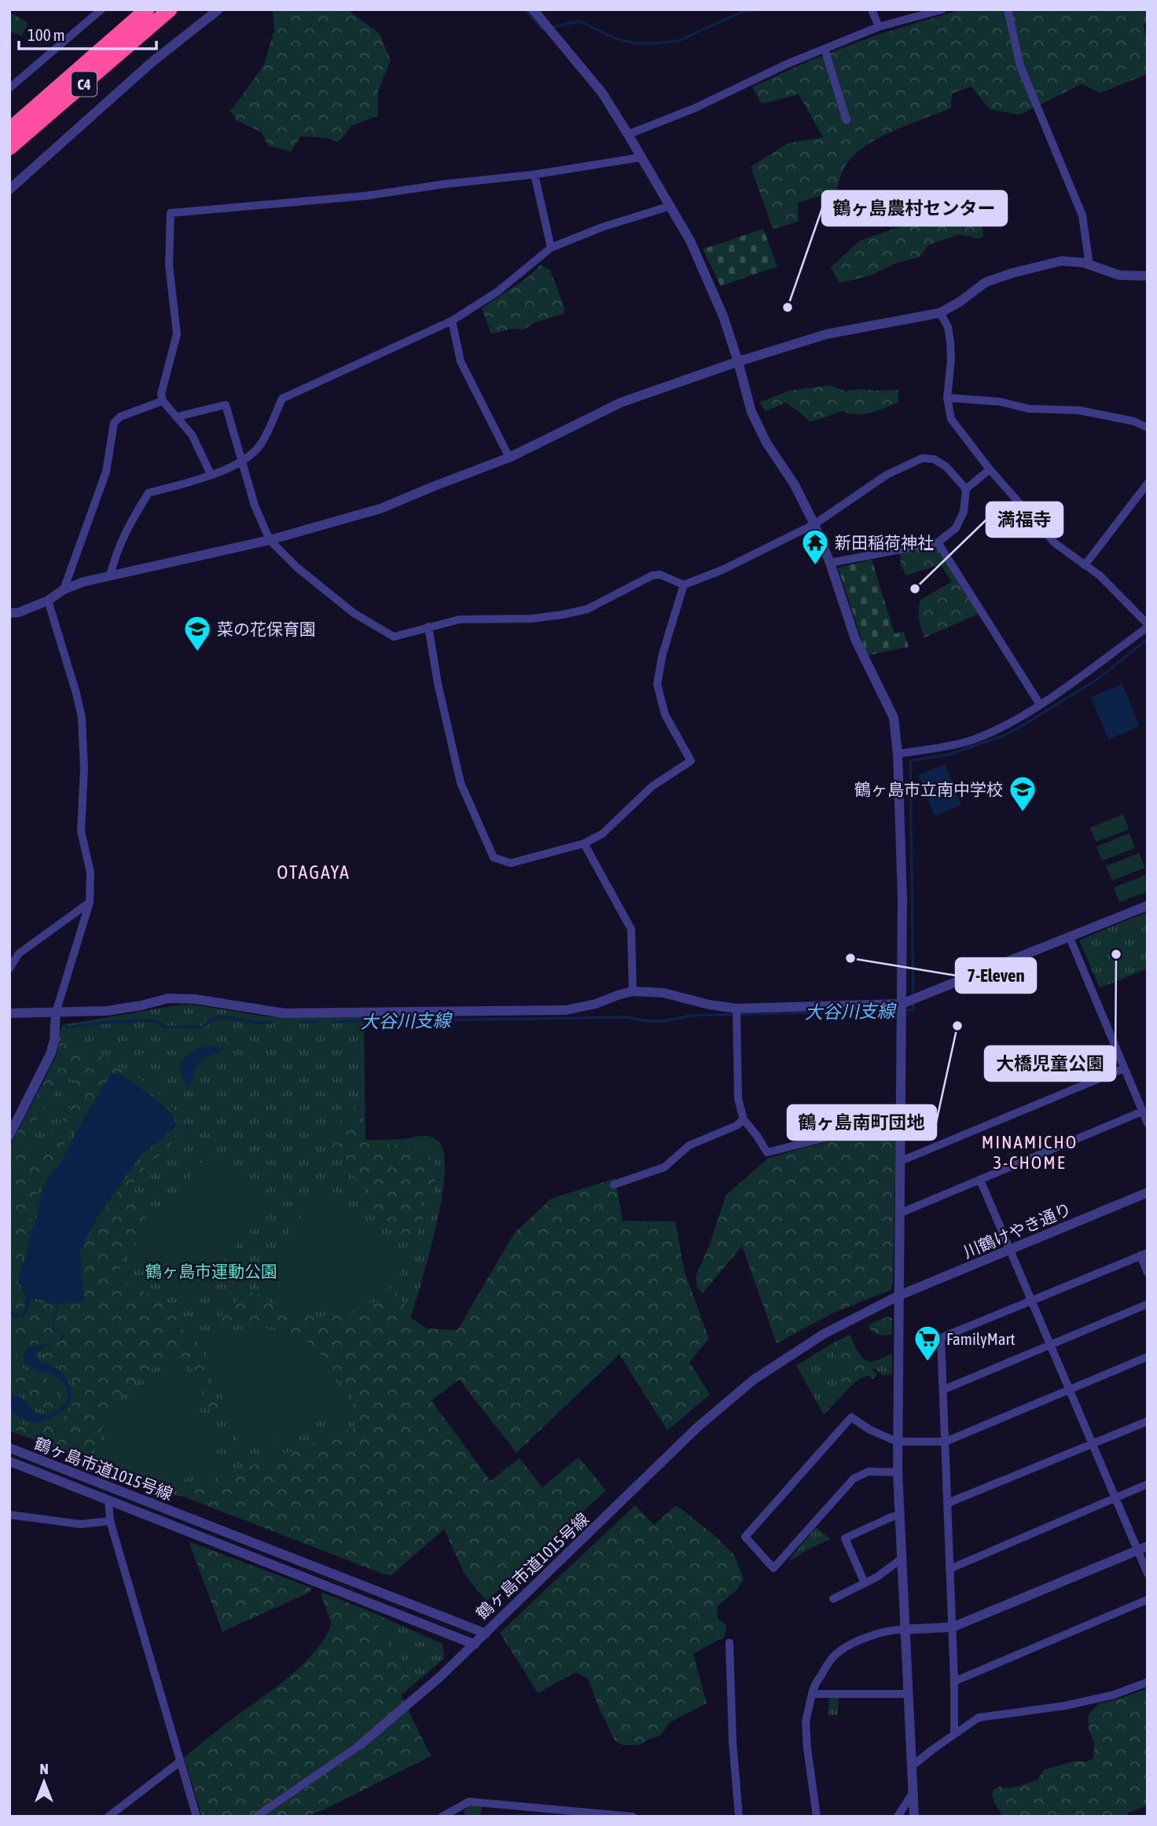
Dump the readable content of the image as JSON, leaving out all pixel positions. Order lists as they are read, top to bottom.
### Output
{
  "streets": {
    "highway": ["C4"],
    "street": ["川鶴けやき通り", "鶴ヶ島市道1015号線"]
  },
  "crossings": [
    ["川鶴けやき通り", "鶴ヶ島市道1015号線"]
  ],
  "districts": ["OTAGAYA", "MINAMICHO 3-CHOME"],
  "water": ["大谷川支線"],
  "parks": ["鶴ヶ島市運動公園"],
  "places": {
    "other": [
      "鶴ヶ島農村センター",
      "満福寺",
      "大橋児童公園",
      "7-Eleven",
      "鶴ヶ島南町団地"
    ],
    "temple": ["新田稲荷神社"],
    "school or university": ["菜の花保育園", "鶴ヶ島市立南中学校"],
    "supermarket": ["FamilyMart"]
  },
  "scale_bar": "100 m",
  "north": "top"
}
